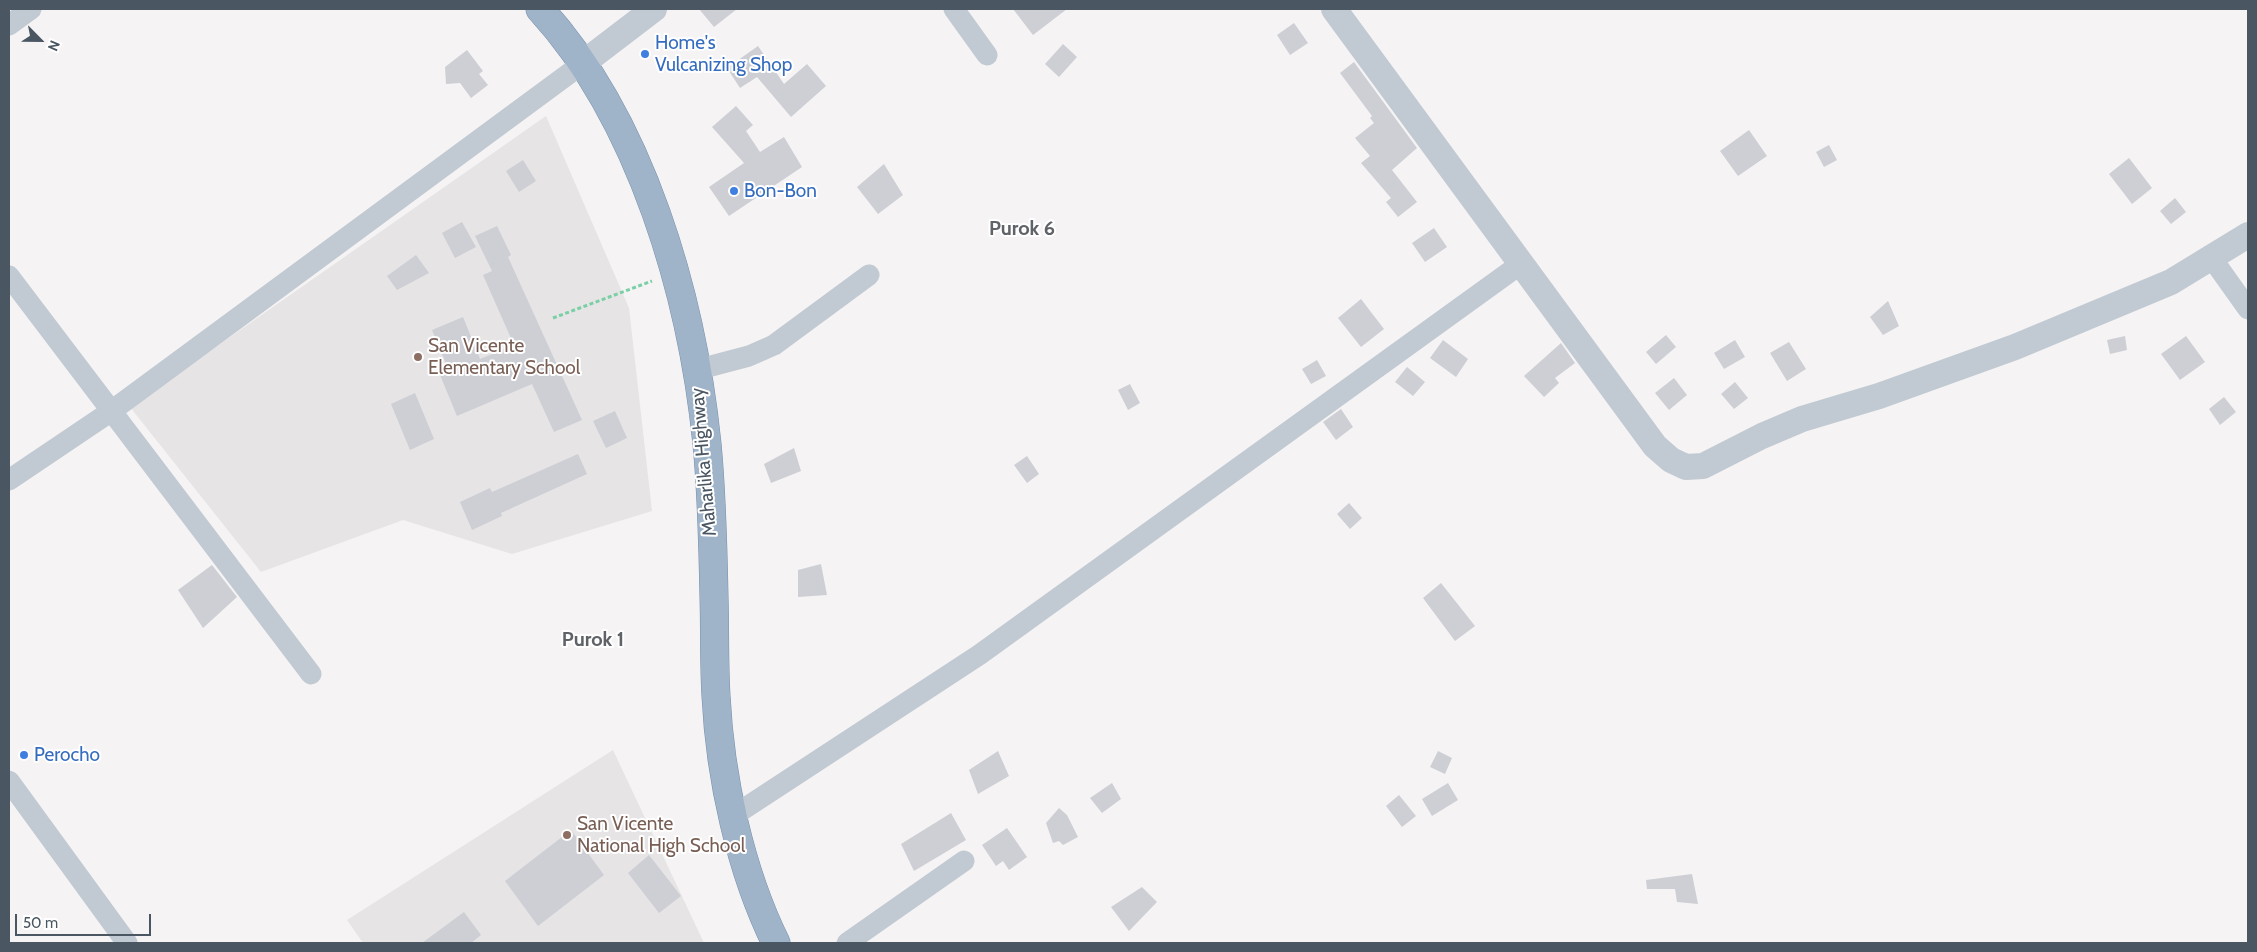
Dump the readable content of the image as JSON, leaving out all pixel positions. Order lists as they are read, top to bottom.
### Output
{
  "streets": {
    "highway": ["Maharlika Highway"]
  },
  "districts": ["Purok 6", "Purok 1"],
  "places": [
    "Home's Vulcanizing Shop",
    "Bon-Bon",
    "San Vicente Elementary School",
    "Perocho",
    "San Vicente National High School"
  ],
  "scale_bar": "50 m",
  "north": "bottom right"
}
